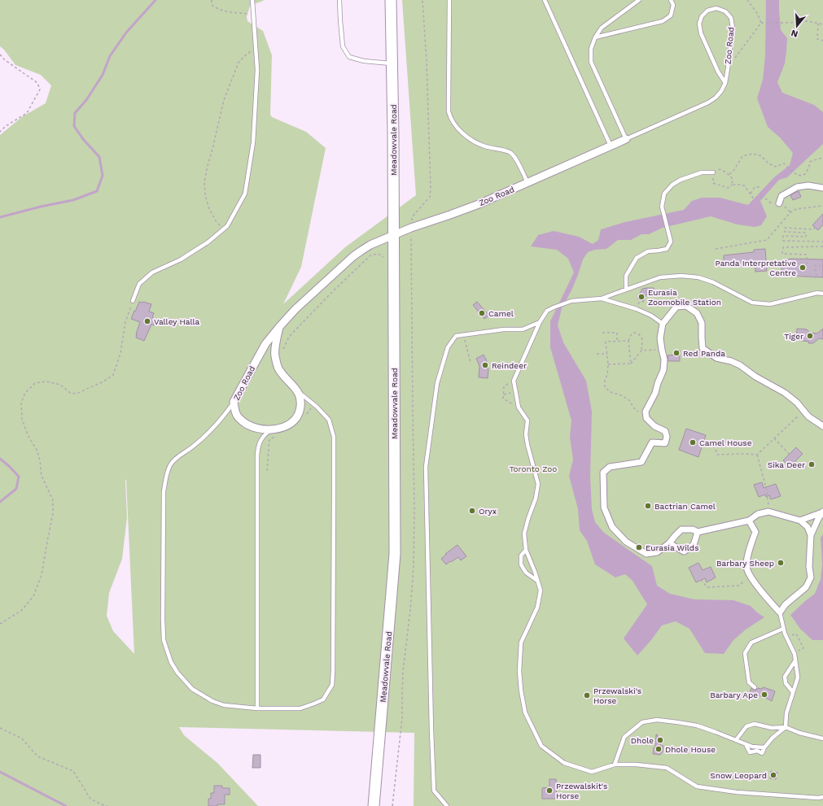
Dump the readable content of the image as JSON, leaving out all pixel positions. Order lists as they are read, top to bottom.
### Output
{
  "streets": {
    "main road": ["Meadowvale Road"],
    "street": ["Zoo Road"]
  },
  "crossings": [
    ["Zoo Road", "Meadowvale Road"]
  ],
  "parks": ["Toronto Zoo"],
  "places": [
    "Panda Interpretative Centre",
    "Eurasia Zoomobile Station",
    "Camel",
    "Valley Halla",
    "Tiger",
    "Red Panda",
    "Reindeer",
    "Camel House",
    "Sika Deer",
    "Bactrian Camel",
    "Oryx",
    "Eurasia Wilds",
    "Barbary Sheep",
    "Barbary Ape",
    "Przewalski's Horse",
    "Dhole",
    "Dhole House",
    "Snow Leopard",
    "Przewalskit's Horse"
  ],
  "north": "bottom"
}
